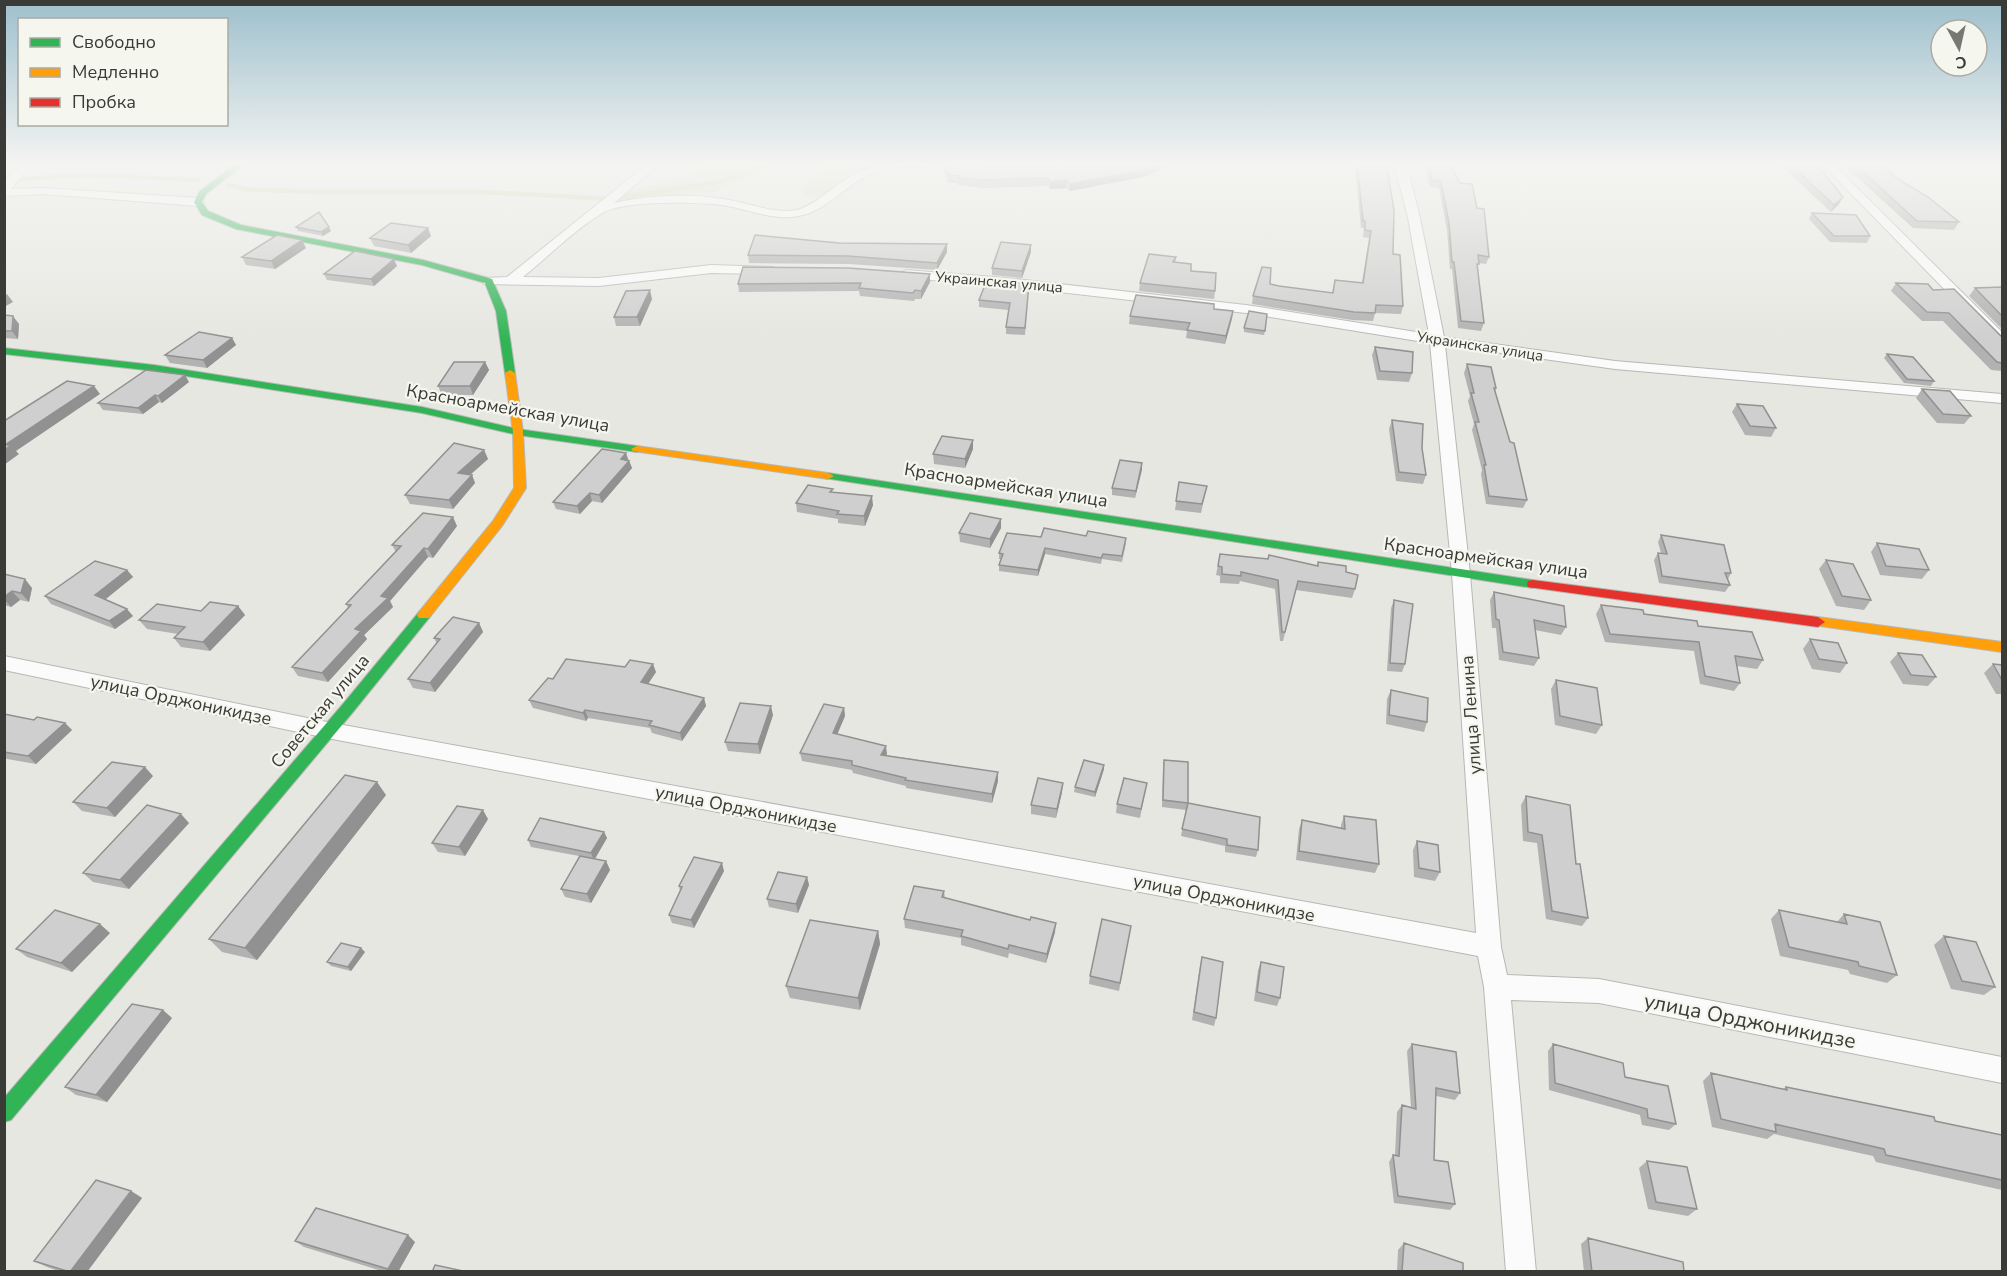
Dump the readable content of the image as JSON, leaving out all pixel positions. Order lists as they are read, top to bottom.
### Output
{
  "streets": {
    "street": [
      "Украинская улица",
      "Красноармейская улица",
      "улица Орджоникидзе",
      "Советская улица",
      "улица Ленина"
    ]
  },
  "crossings": [
    ["Украинская улица", "улица Ленина"],
    ["Красноармейская улица", "Советская улица"],
    ["Красноармейская улица", "улица Ленина"],
    ["улица Орджоникидзе", "Советская улица"],
    ["улица Орджоникидзе", "улица Ленина"]
  ],
  "legend": ["Свободно", "Медленно", "Пробка"],
  "north": "bottom"
}
